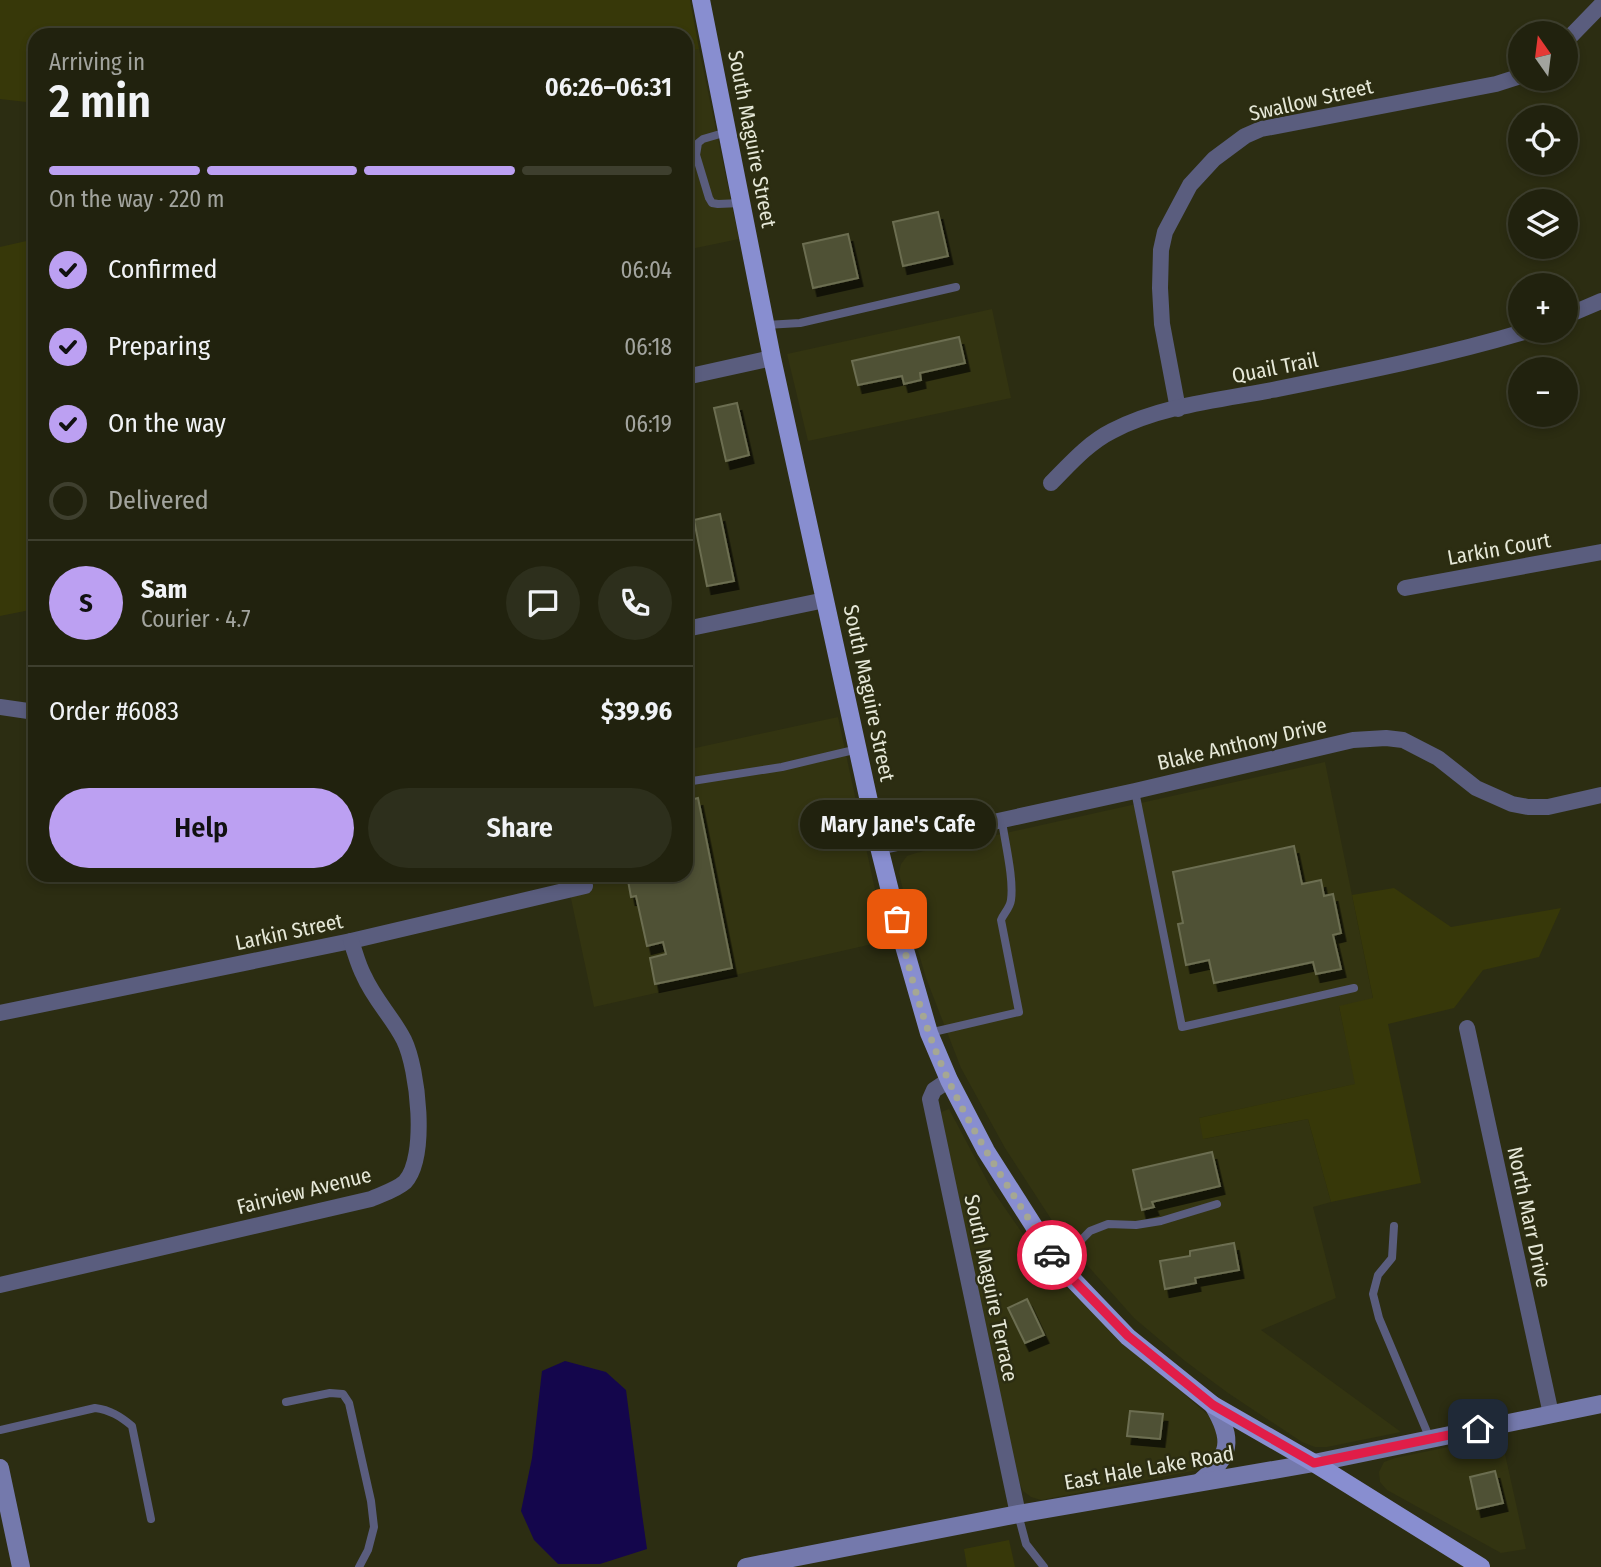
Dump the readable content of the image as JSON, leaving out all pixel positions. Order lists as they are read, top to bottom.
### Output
{
  "streets": {
    "main road": ["South Maguire Street", "East Hale Lake Road"],
    "street": [
      "Swallow Street",
      "Quail Trail",
      "Larkin Court",
      "Blake Anthony Drive",
      "Larkin Street",
      "Fairview Avenue",
      "North Marr Drive",
      "South Maguire Terrace"
    ]
  },
  "crossings": [
    ["Swallow Street", "Quail Trail"],
    ["South Maguire Street", "Blake Anthony Drive"],
    ["South Maguire Street", "South Maguire Terrace"],
    ["South Maguire Street", "East Hale Lake Road"],
    ["Larkin Street", "Fairview Avenue"],
    ["North Marr Drive", "East Hale Lake Road"],
    ["South Maguire Terrace", "East Hale Lake Road"]
  ],
  "places": ["Mary Jane's Cafe"],
  "north": "top",
  "page": {
    "map_buttons": ["+", "−"],
    "heading": ["2 min", "Arriving in", "06:26–06:31"],
    "panel": [
      "Sam",
      "Courier · 4.7",
      "Order #6083",
      "$39.96"
    ],
    "bar": "On the way · 220 m",
    "list": [
      ["Confirmed", "06:04"],
      ["Preparing", "06:18"],
      ["On the way", "06:19"],
      "Delivered"
    ],
    "round": "S",
    "buttons": ["Help", "Share"],
    "bubble": "Mary Jane's Cafe"
  }
}
